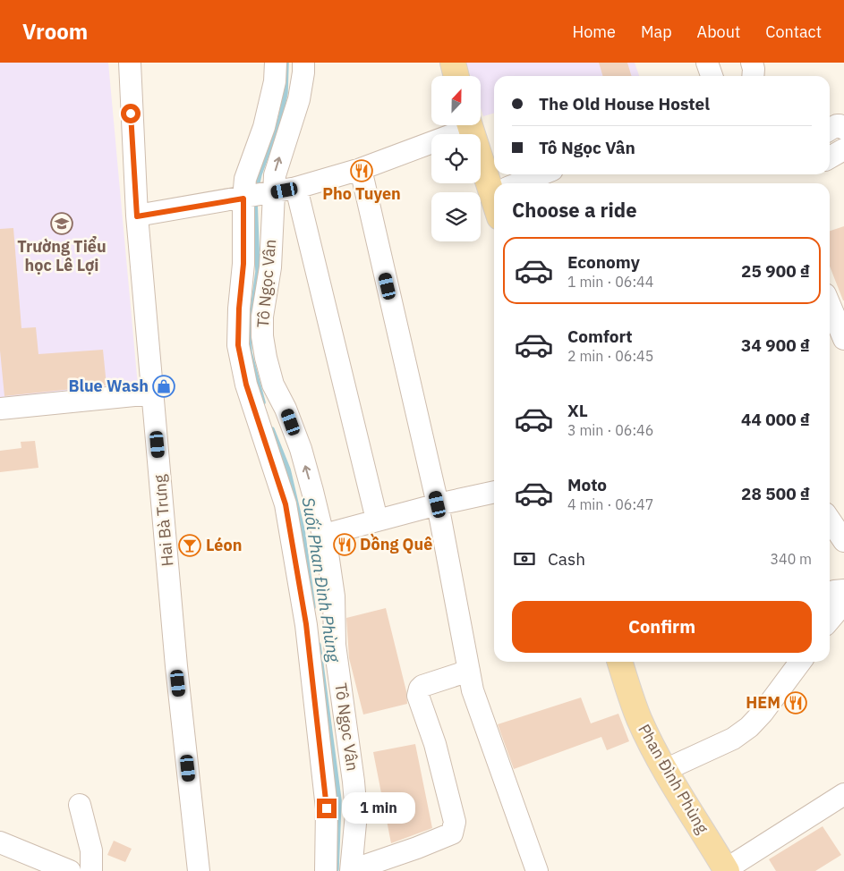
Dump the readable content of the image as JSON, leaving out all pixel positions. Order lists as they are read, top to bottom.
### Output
{
  "streets": {
    "main road": ["Phan Đình Phùng"],
    "street": ["Tô Ngọc Vân", "Hai Bà Trưng"]
  },
  "water": ["Suối Phan Đình Phùng"],
  "places": {
    "restaurant": ["Pho Tuyen", "Dồng Quê", "HEM"],
    "school or university": ["Trường Tiểu học Lê Lợi"],
    "shop": ["Blue Wash"],
    "bar": ["Léon"]
  },
  "north": "top",
  "page": {
    "header": "Vroom",
    "nav": [
      "Home",
      "Map",
      "About",
      "Contact"
    ],
    "banner": ["The Old House Hostel", "Tô Ngọc Vân"],
    "heading": "Choose a ride",
    "list": [
      {
        "name": "Economy",
        "note": "1 min · 06:44",
        "value": "25 900 ₫"
      },
      {
        "name": "Comfort",
        "note": "2 min · 06:45",
        "value": "34 900 ₫"
      },
      {
        "name": "XL",
        "note": "3 min · 06:46",
        "value": "44 000 ₫"
      },
      {
        "name": "Moto",
        "note": "4 min · 06:47",
        "value": "28 500 ₫"
      }
    ],
    "pay": ["Cash", "340 m"],
    "buttons": "Confirm",
    "bubble": "1 min"
  }
}
